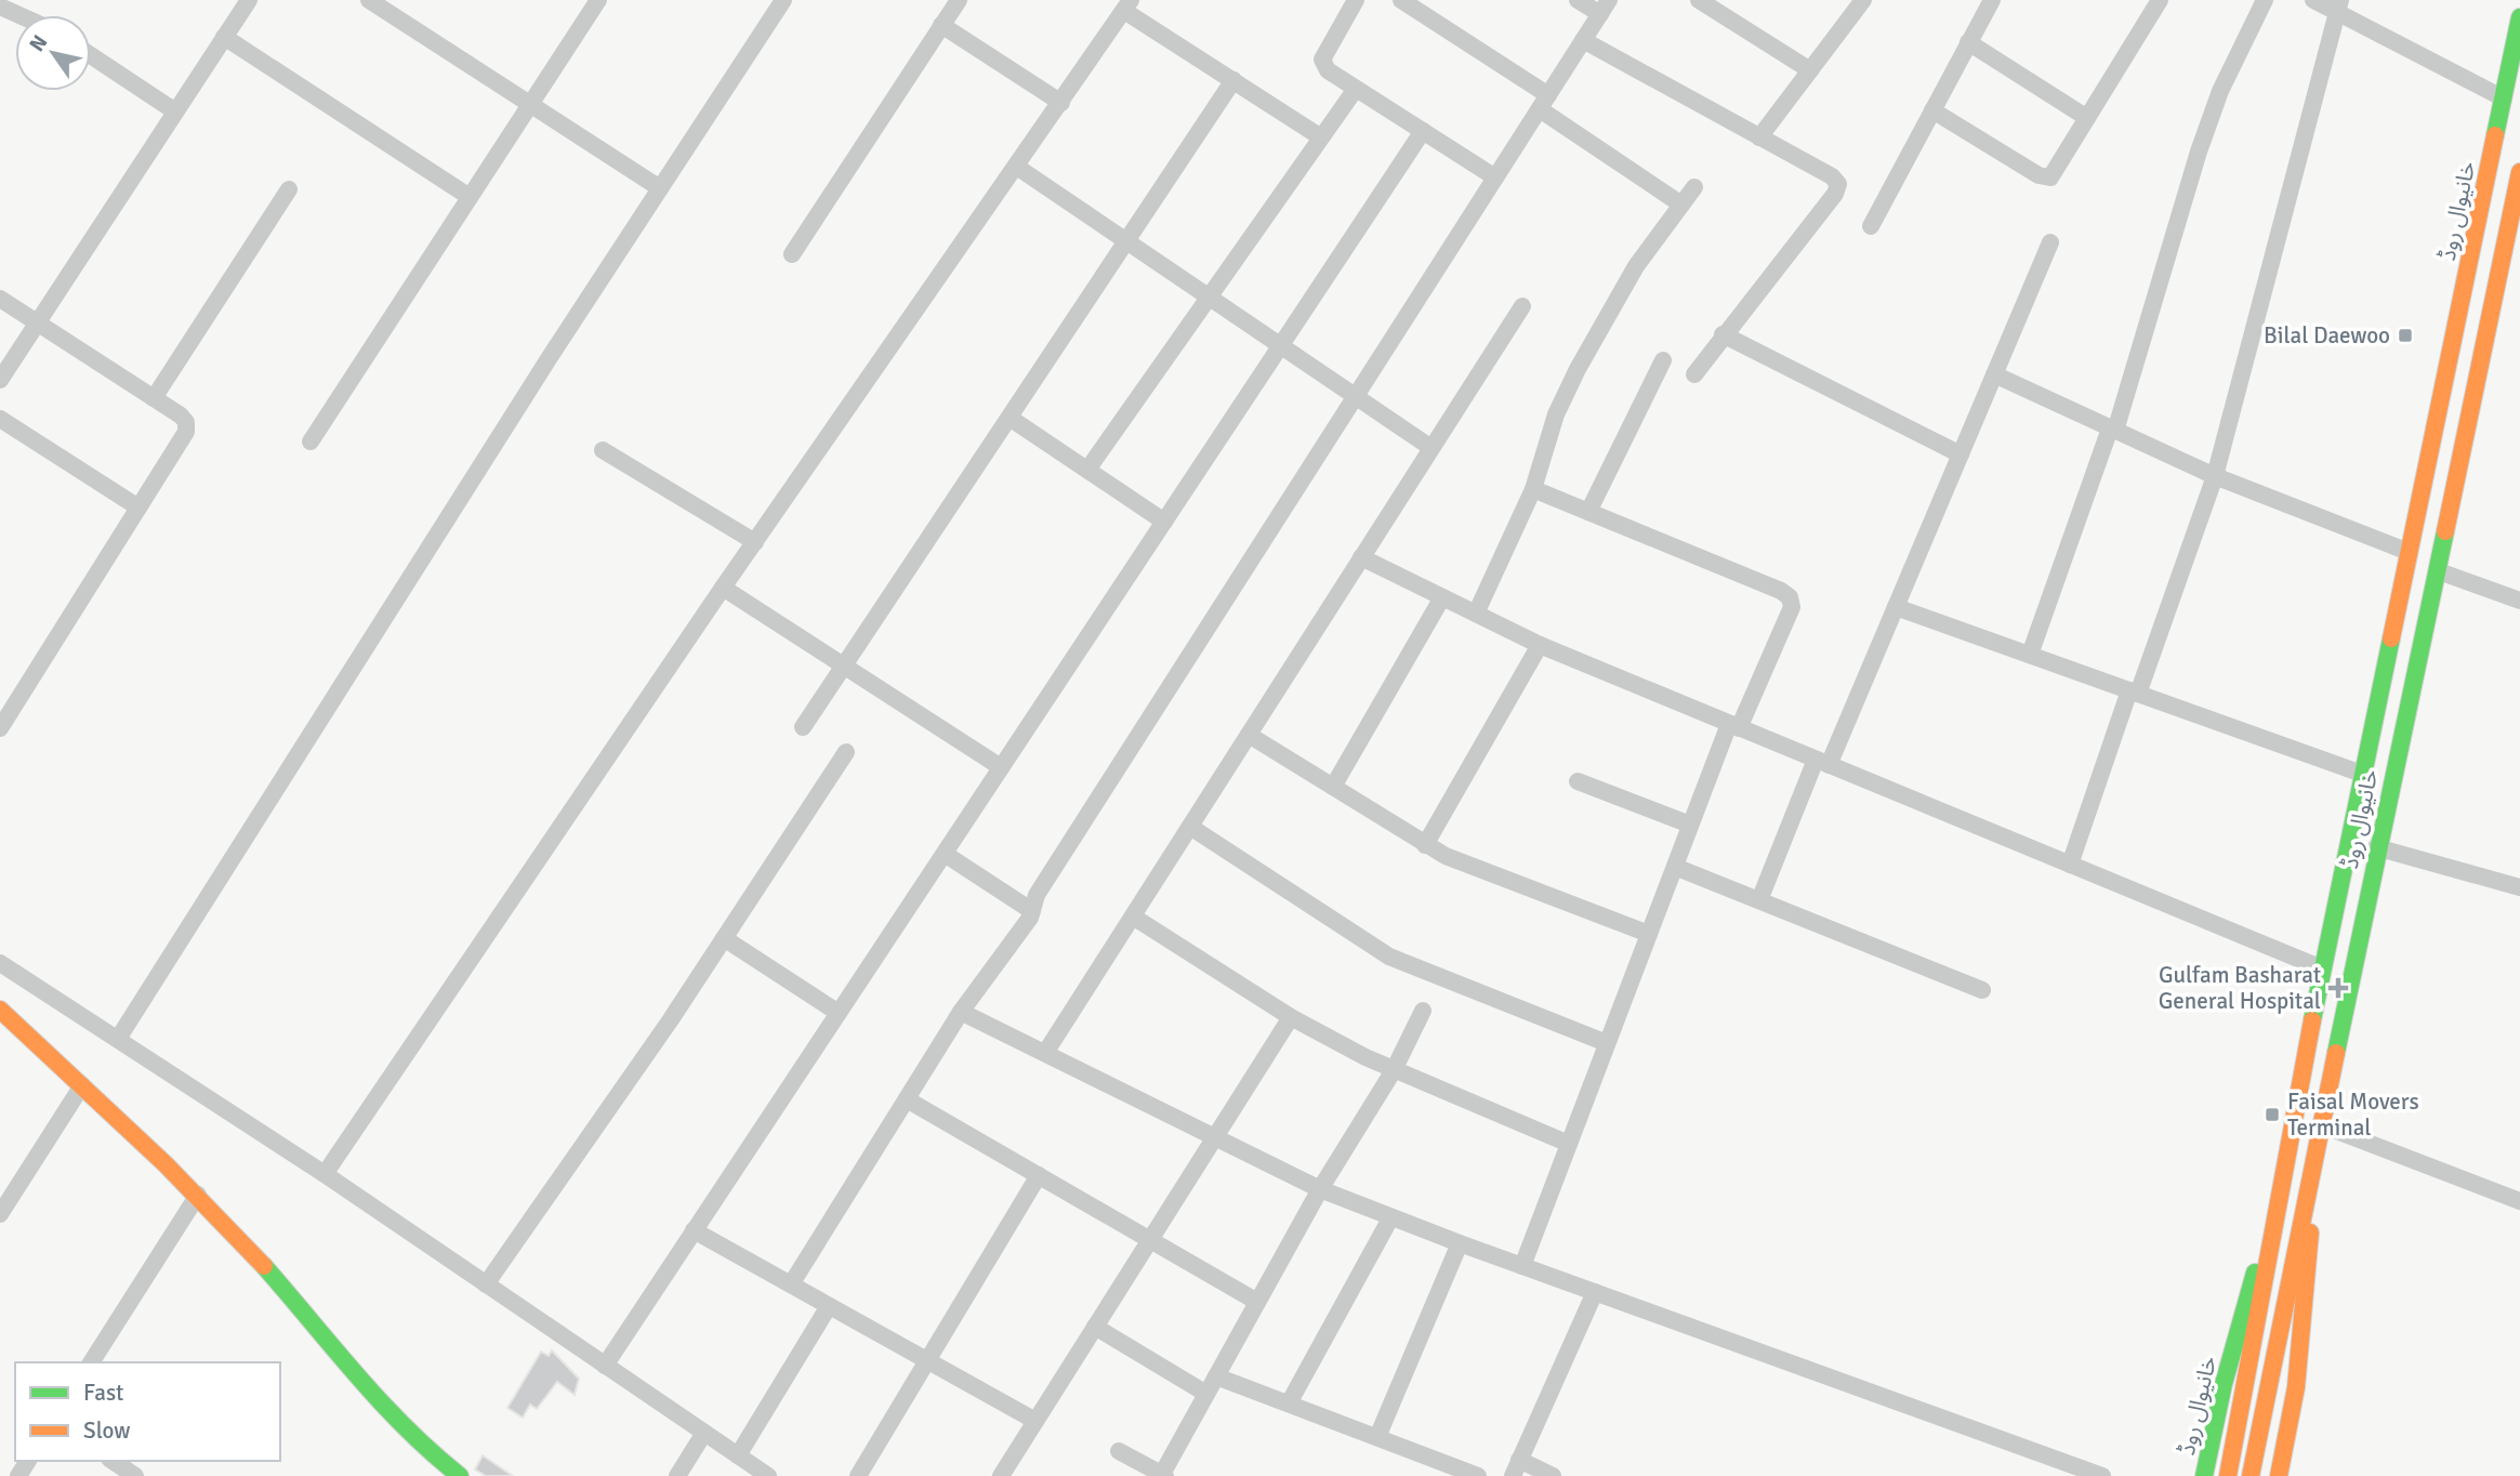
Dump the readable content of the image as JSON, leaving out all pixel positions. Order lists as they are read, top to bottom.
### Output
{
  "streets": {
    "main road": ["خانیوال روڈ"]
  },
  "places": {
    "transit": ["Bilal Daewoo", "Faisal Movers Terminal"],
    "health": ["Gulfam Basharat General Hospital"]
  },
  "legend": ["Fast", "Slow"],
  "north": "top left"
}
